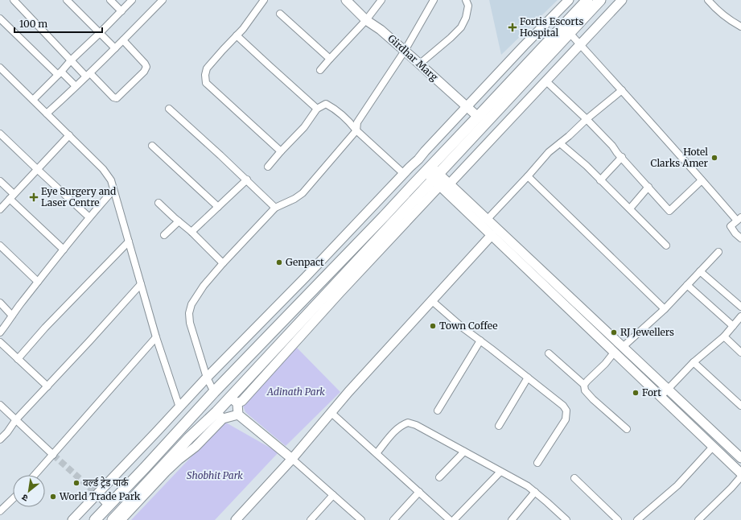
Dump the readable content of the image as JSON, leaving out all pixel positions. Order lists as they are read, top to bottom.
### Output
{
  "streets": {
    "street": ["Girdhar Marg"]
  },
  "parks": ["Adinath Park", "Shobhit Park"],
  "places": {
    "health": ["Fortis Escorts Hospital", "Eye Surgery and Laser Centre"],
    "other": [
      "Hotel Clarks Amer",
      "Genpact",
      "Town Coffee",
      "RJ Jewellers",
      "Fort",
      "वर्ल्ड ट्रेड पार्क",
      "World Trade Park"
    ]
  },
  "scale_bar": "100 m",
  "north": "bottom left"
}
